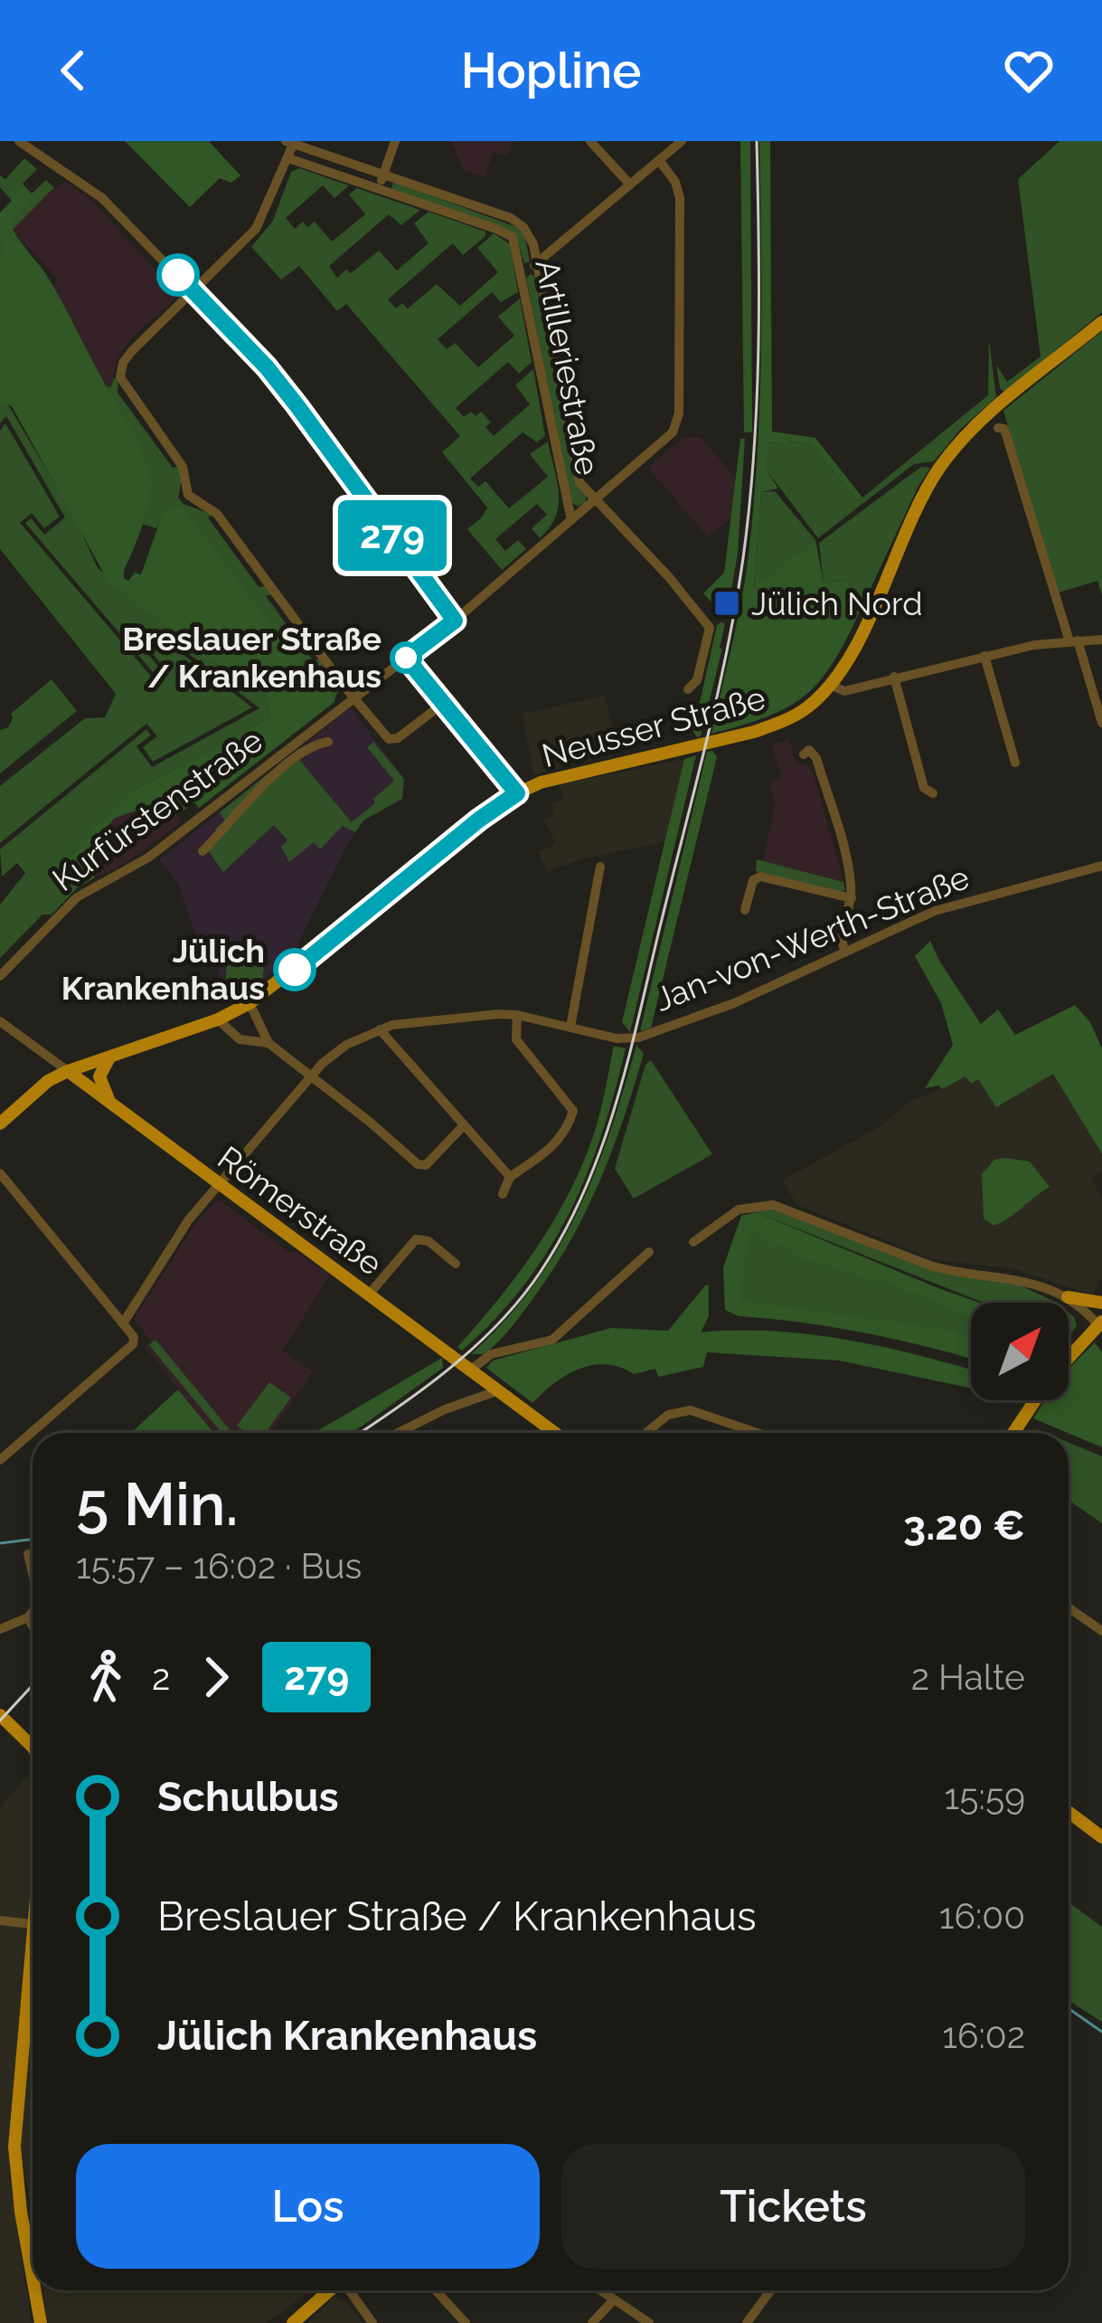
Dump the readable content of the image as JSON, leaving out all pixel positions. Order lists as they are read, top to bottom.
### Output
{
  "streets": {
    "main road": ["Neusser Straße", "Römerstraße"],
    "street": ["Artilleriestraße", "Kurfürstenstraße", "Jan-von-Werth-Straße"]
  },
  "crossings": [
    ["Artilleriestraße", "Kurfürstenstraße"],
    ["Neusser Straße", "Römerstraße"],
    ["Jan-von-Werth-Straße", "Römerstraße"]
  ],
  "places": {
    "transit": ["Jülich Nord"],
    "other": ["Breslauer Straße / Krankenhaus", "Jülich Krankenhaus"]
  },
  "lines": ["bus line 279"],
  "north": "top right",
  "page": {
    "header": "Hopline",
    "on_map": "279",
    "heading": ["5 Min.", "15:57 – 16:02 · Bus", "3.20 €"],
    "legs": ["2", "279", "2 Halte"],
    "list": [
      {
        "name": "Schulbus",
        "value": "15:59"
      },
      {
        "name": "Breslauer Straße / Krankenhaus",
        "value": "16:00"
      },
      {
        "name": "Jülich Krankenhaus",
        "value": "16:02"
      }
    ],
    "buttons": ["Los", "Tickets"]
  }
}
